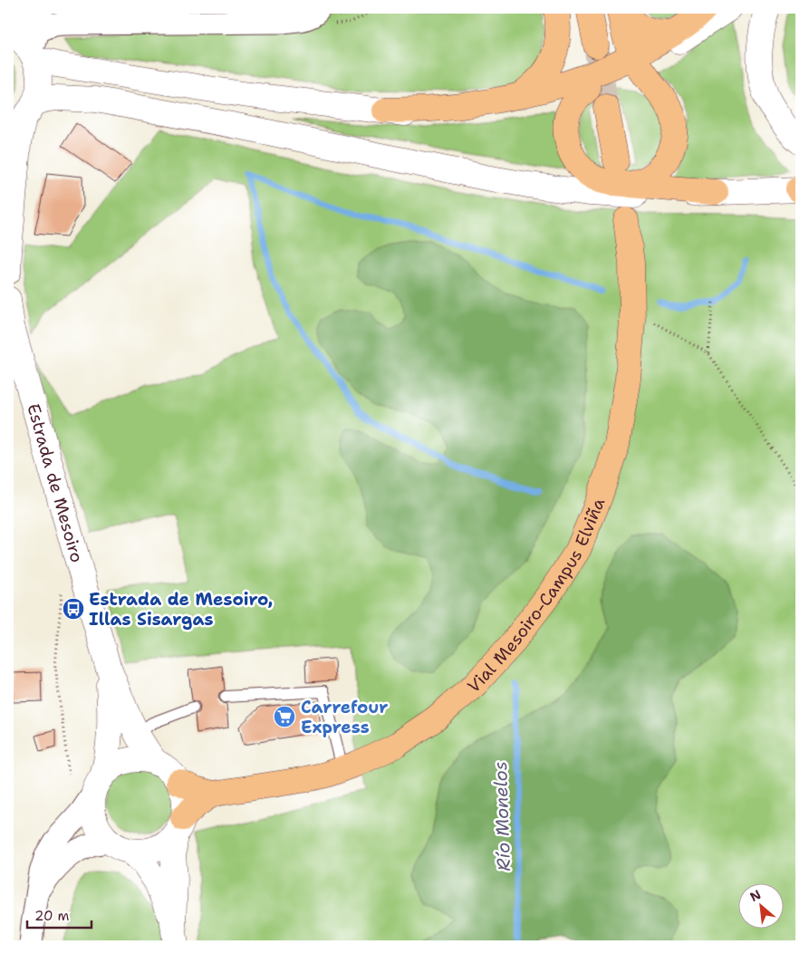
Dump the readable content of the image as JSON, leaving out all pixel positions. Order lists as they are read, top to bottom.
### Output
{
  "streets": {
    "main road": ["Vial Mesoiro-Campus Elviña"],
    "street": ["Estrada de Mesoiro"]
  },
  "crossings": [
    ["Estrada de Mesoiro", "Vial Mesoiro-Campus Elviña"]
  ],
  "water": ["Río Monelos"],
  "places": {
    "bus stop": ["Estrada de Mesoiro, Illas Sisargas"],
    "supermarket": ["Carrefour Express"]
  },
  "scale_bar": "20 m",
  "north": "top left"
}
